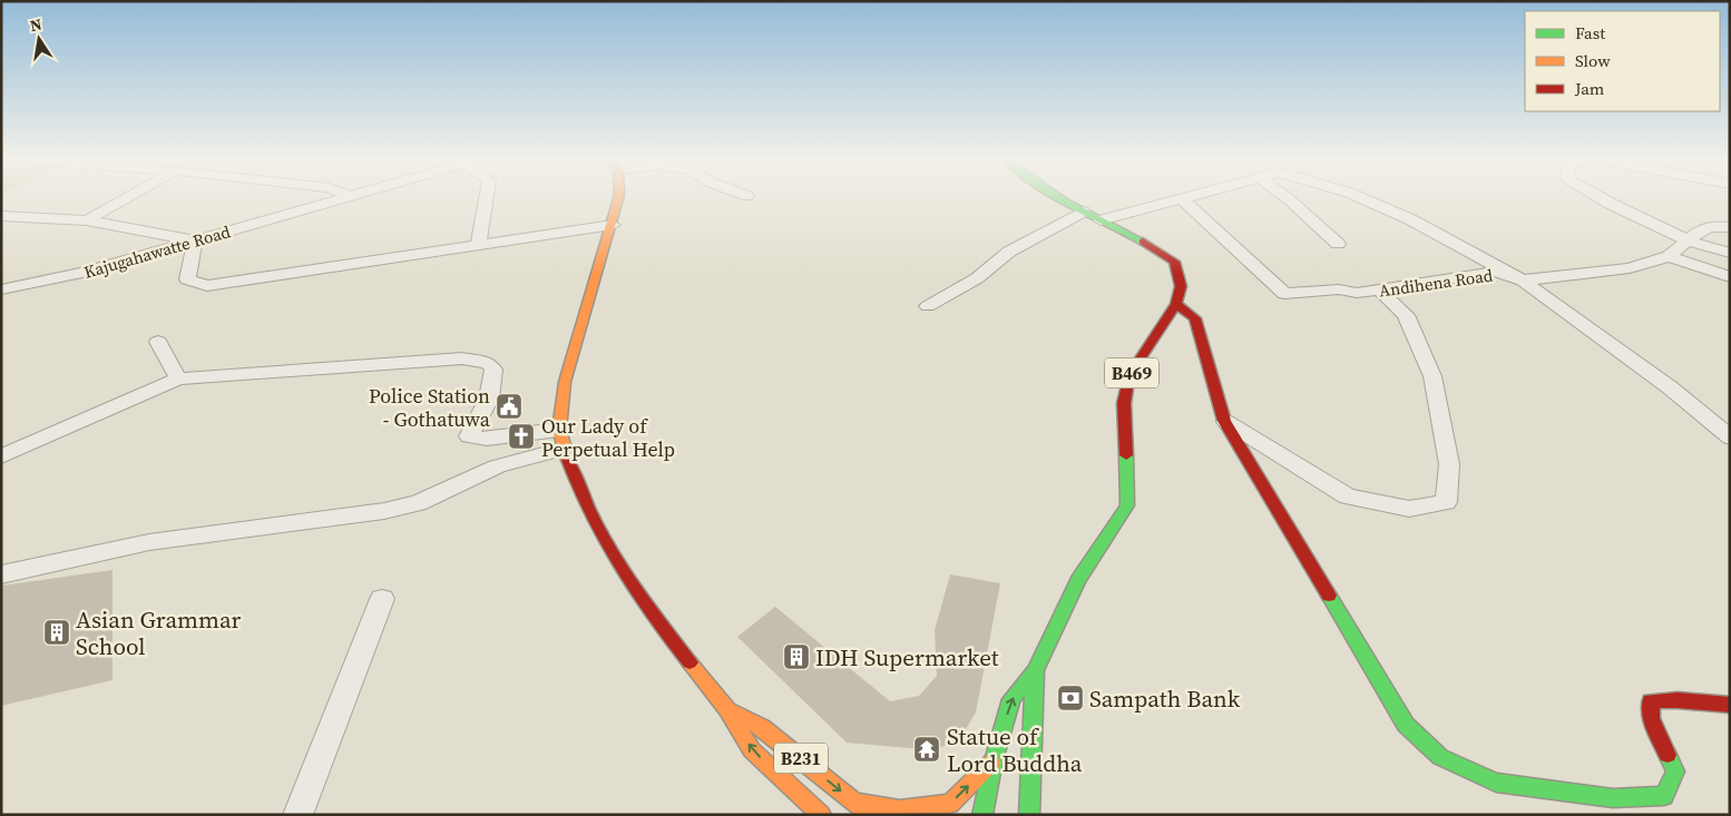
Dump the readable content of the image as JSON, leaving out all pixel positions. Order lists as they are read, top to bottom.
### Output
{
  "streets": {
    "main road": ["B469", "B231"],
    "street": ["Kajugahawatte Road", "Andihena Road"]
  },
  "places": {
    "public building": ["Police Station - Gothatuwa"],
    "church": ["Our Lady of Perpetual Help"],
    "building": ["Asian Grammar School", "IDH Supermarket"],
    "bank": ["Sampath Bank"],
    "temple": ["Statue of Lord Buddha"]
  },
  "legend": ["Fast", "Slow", "Jam"],
  "north": "top"
}
